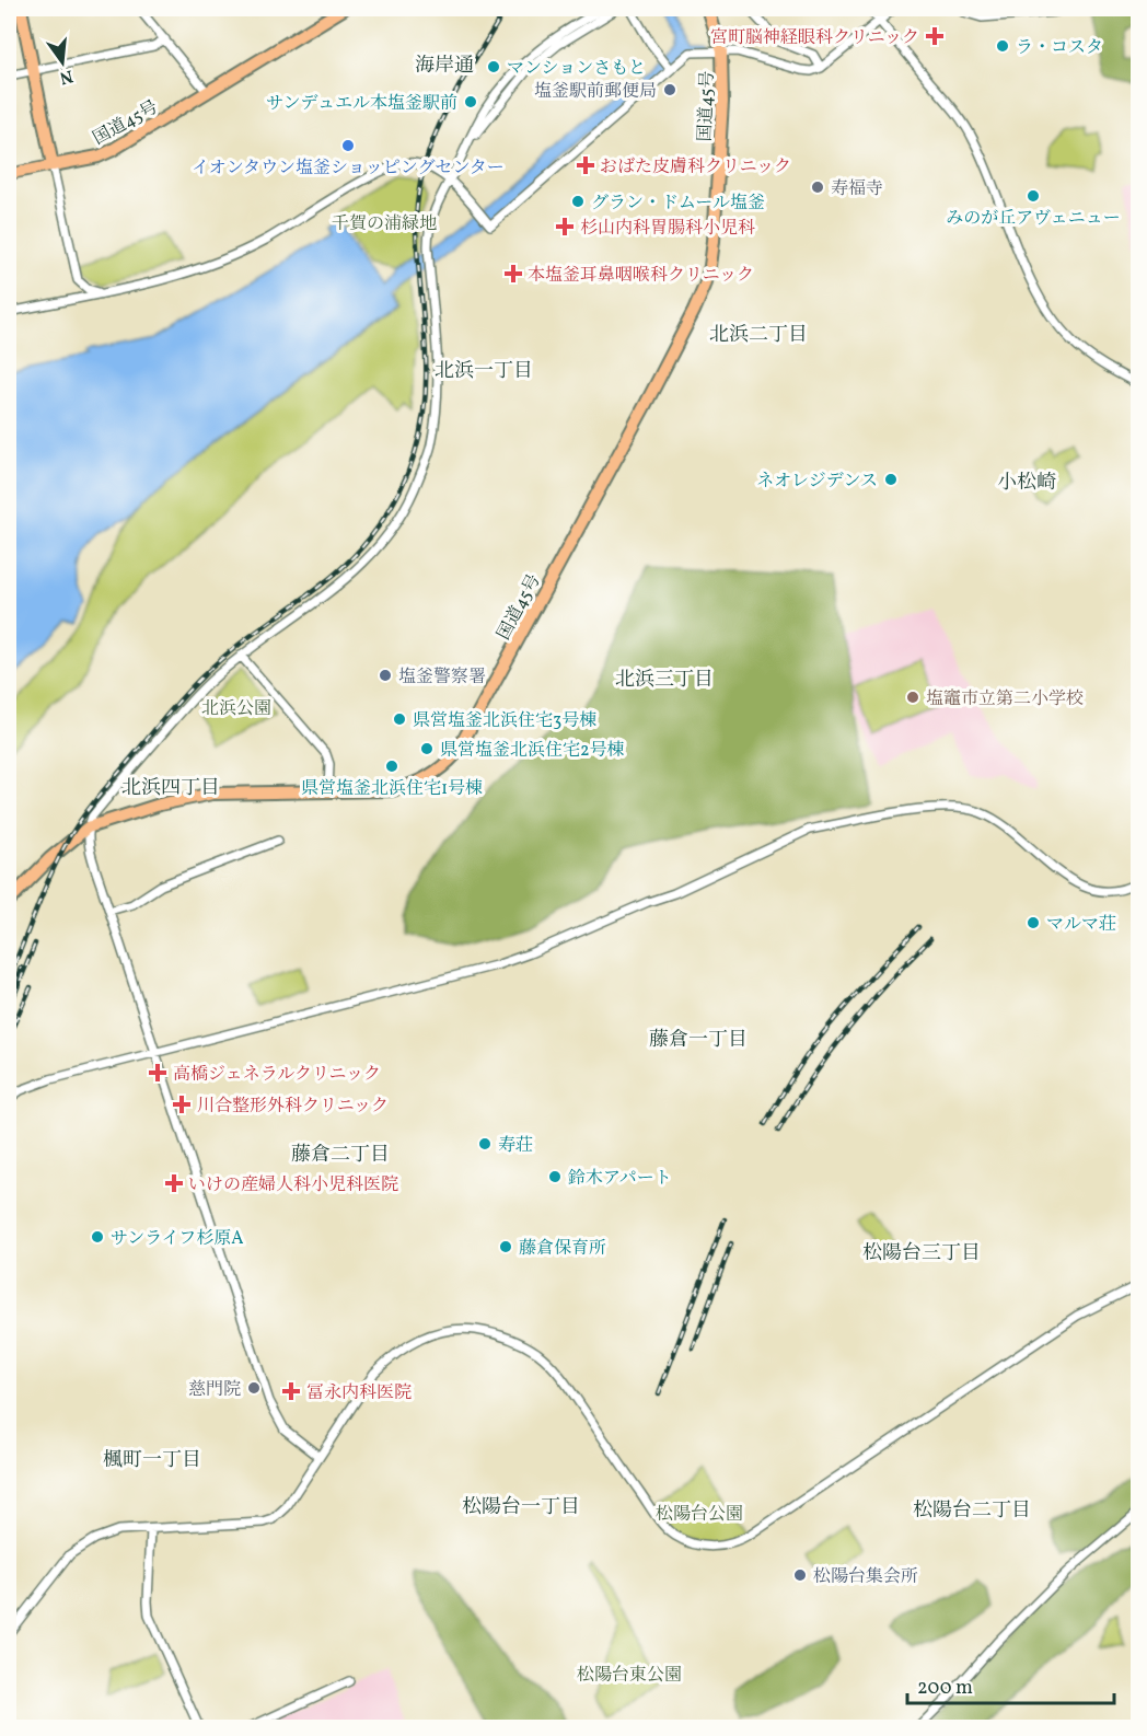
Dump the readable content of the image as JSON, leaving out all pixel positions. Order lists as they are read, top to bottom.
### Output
{
  "streets": {
    "highway": ["国道45号"]
  },
  "districts": [
    "海岸通",
    "北浜二丁目",
    "北浜一丁目",
    "小松崎",
    "北浜三丁目",
    "北浜四丁目",
    "藤倉一丁目",
    "藤倉二丁目",
    "松陽台三丁目",
    "楓町一丁目",
    "松陽台一丁目",
    "松陽台二丁目"
  ],
  "parks": [
    "千賀の浦緑地",
    "北浜公園",
    "松陽台公園",
    "松陽台東公園"
  ],
  "places": {
    "health": [
      "宮町脳神経眼科クリニック",
      "おばた皮膚科クリニック",
      "杉山内科胃腸科小児科",
      "本塩釜耳鼻咽喉科クリニック",
      "高橋ジェネラルクリニック",
      "川合整形外科クリニック",
      "いけの産婦人科小児科医院",
      "冨永内科医院"
    ],
    "other": [
      "ラ・コスタ",
      "マンションさもと",
      "塩釜駅前郵便局",
      "サンデュエル本塩釜駅前",
      "イオンタウン塩釜ショッピングセンター",
      "寿福寺",
      "みのが丘アヴェニュー",
      "グラン・ドムール塩釜",
      "ネオレジデンス",
      "塩釜警察署",
      "塩竈市立第二小学校",
      "県営塩釜北浜住宅3号棟",
      "県営塩釜北浜住宅2号棟",
      "県営塩釜北浜住宅1号棟",
      "マルマ荘",
      "寿荘",
      "鈴木アパート",
      "サンライフ杉原A",
      "藤倉保育所",
      "慈門院",
      "松陽台集会所"
    ]
  },
  "scale_bar": "200 m",
  "north": "bottom"
}
